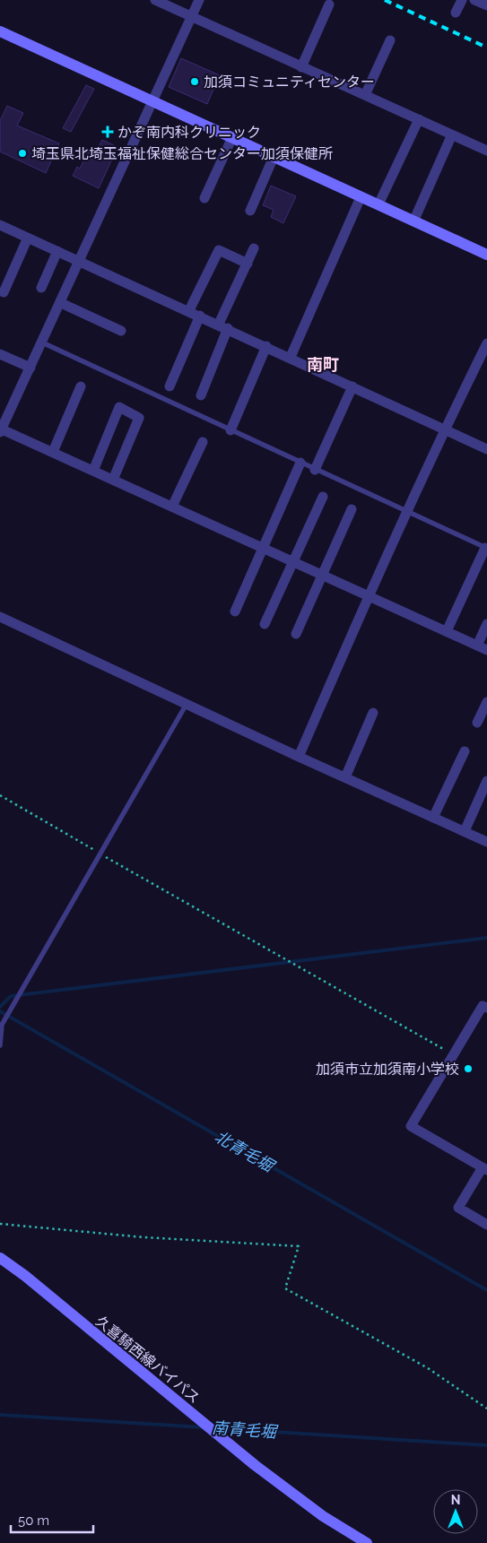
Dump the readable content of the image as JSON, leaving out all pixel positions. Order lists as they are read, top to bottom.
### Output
{
  "streets": {
    "street": ["久喜騎西線バイパス"]
  },
  "districts": ["南町"],
  "water": ["北青毛堀", "南青毛堀"],
  "places": {
    "other": ["加須コミュニティセンター", "埼玉県北埼玉福祉保健総合センター加須保健所", "加須市立加須南小学校"],
    "health": ["かぞ南内科クリニック"]
  },
  "scale_bar": "50 m",
  "north": "top"
}
